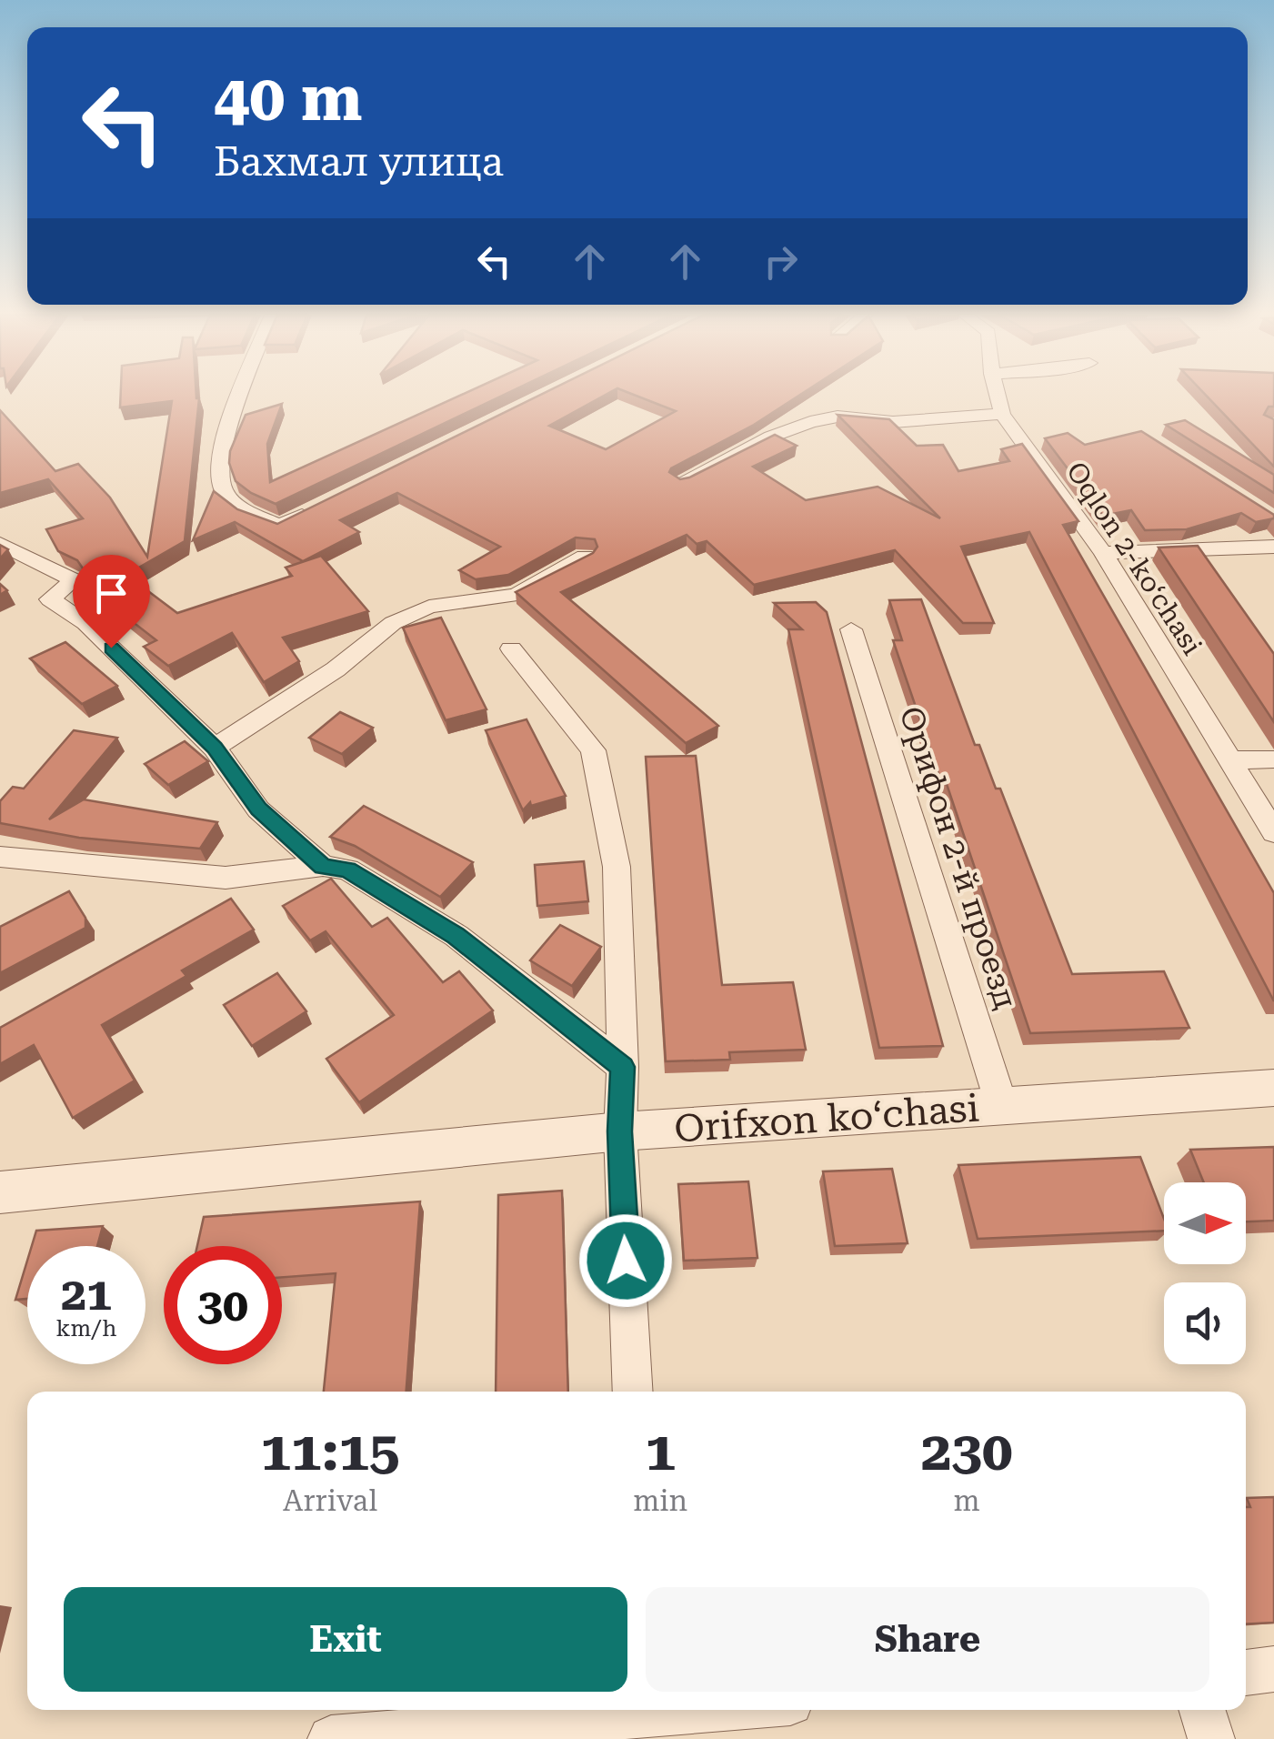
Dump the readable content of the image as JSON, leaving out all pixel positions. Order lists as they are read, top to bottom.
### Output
{
  "streets": {
    "street": ["Oqlon 2-ko‘chasi", "Орифон 2-й проезд", "Orifxon koʻchasi"]
  },
  "crossings": [
    ["Орифон 2-й проезд", "Orifxon koʻchasi"]
  ],
  "north": "right",
  "page": {
    "turn": ["40 m", "Бахмал улица"],
    "speed": "21 km/h",
    "limit": "30",
    "eta": [
      "11:15",
      "Arrival",
      "1",
      "min",
      "230",
      "m"
    ],
    "buttons": ["Exit", "Share"]
  }
}
